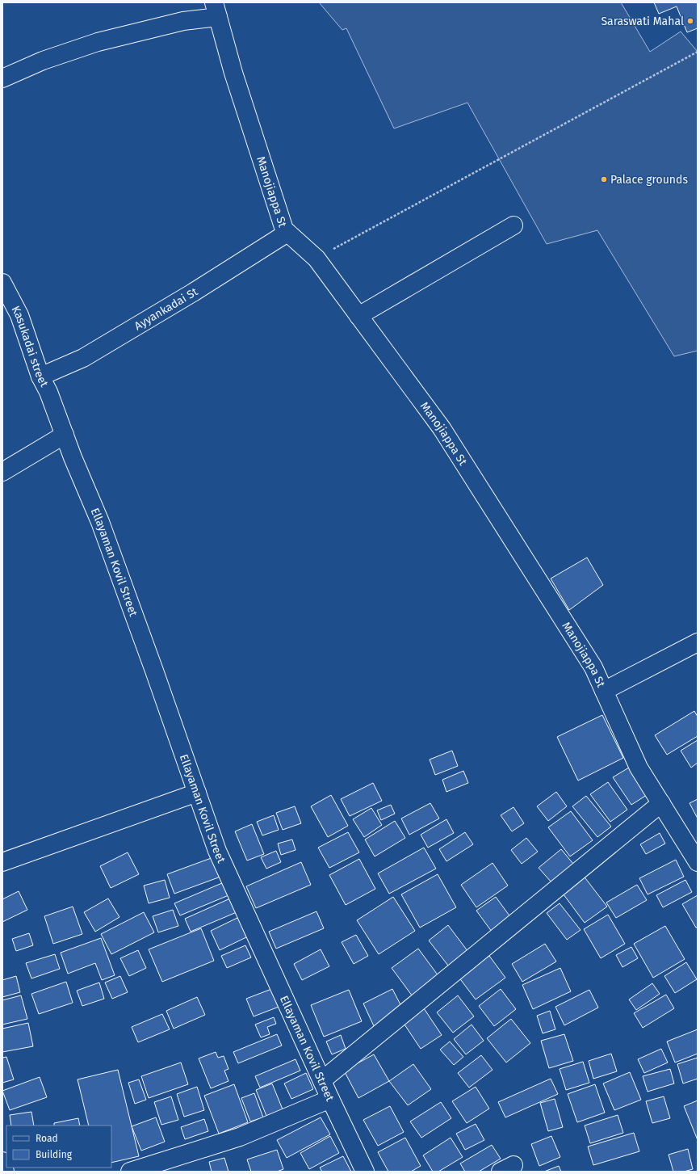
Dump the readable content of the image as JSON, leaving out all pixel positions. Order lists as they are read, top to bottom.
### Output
{
  "streets": {
    "street": [
      "Manojiappa St",
      "Ayyankadai St",
      "Kasukadai street",
      "Ellayaman Kovil Street"
    ]
  },
  "crossings": [
    ["Manojiappa St", "Ayyankadai St"],
    ["Ayyankadai St", "Kasukadai street"],
    ["Kasukadai street", "Ellayaman Kovil Street"]
  ],
  "places": ["Saraswati Mahal", "Palace grounds"],
  "legend": ["Road", "Building"]
}
